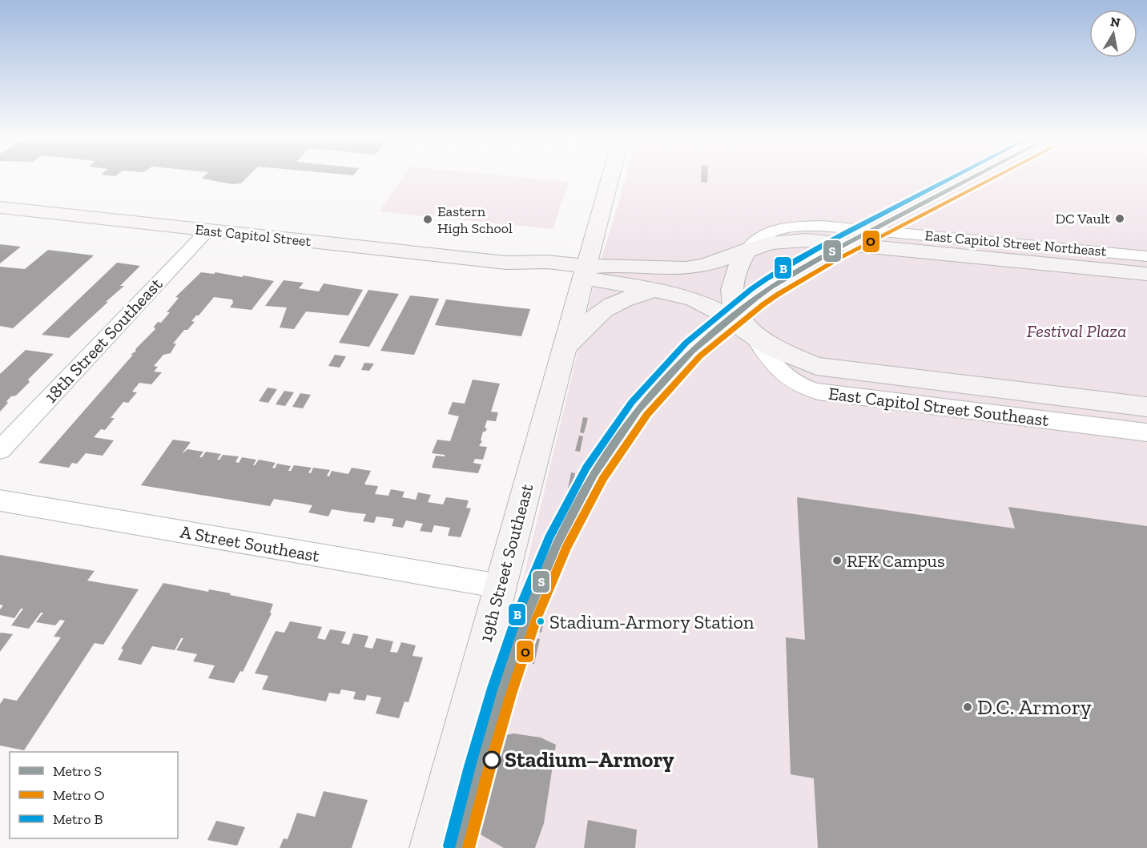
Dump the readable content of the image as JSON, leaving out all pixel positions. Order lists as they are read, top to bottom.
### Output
{
  "streets": {
    "main road": [
      "East Capitol Street",
      "East Capitol Street Northeast",
      "East Capitol Street Southeast",
      "19th Street Southeast"
    ],
    "street": ["18th Street Southeast", "A Street Southeast"]
  },
  "crossings": [
    ["East Capitol Street", "18th Street Southeast"],
    ["East Capitol Street", "East Capitol Street Southeast"],
    ["East Capitol Street Northeast", "East Capitol Street Southeast"],
    ["East Capitol Street Northeast", "19th Street Southeast"],
    ["East Capitol Street Southeast", "19th Street Southeast"],
    ["A Street Southeast", "19th Street Southeast"]
  ],
  "parks": ["Festival Plaza"],
  "places": [
    "DC Vault",
    "Eastern High School",
    "RFK Campus",
    "Stadium-Armory Station",
    "D.C. Armory",
    "Stadium–Armory"
  ],
  "lines": ["metro line S", "metro line O", "metro line B"],
  "legend": ["Metro S", "Metro O", "Metro B"],
  "north": "top"
}
